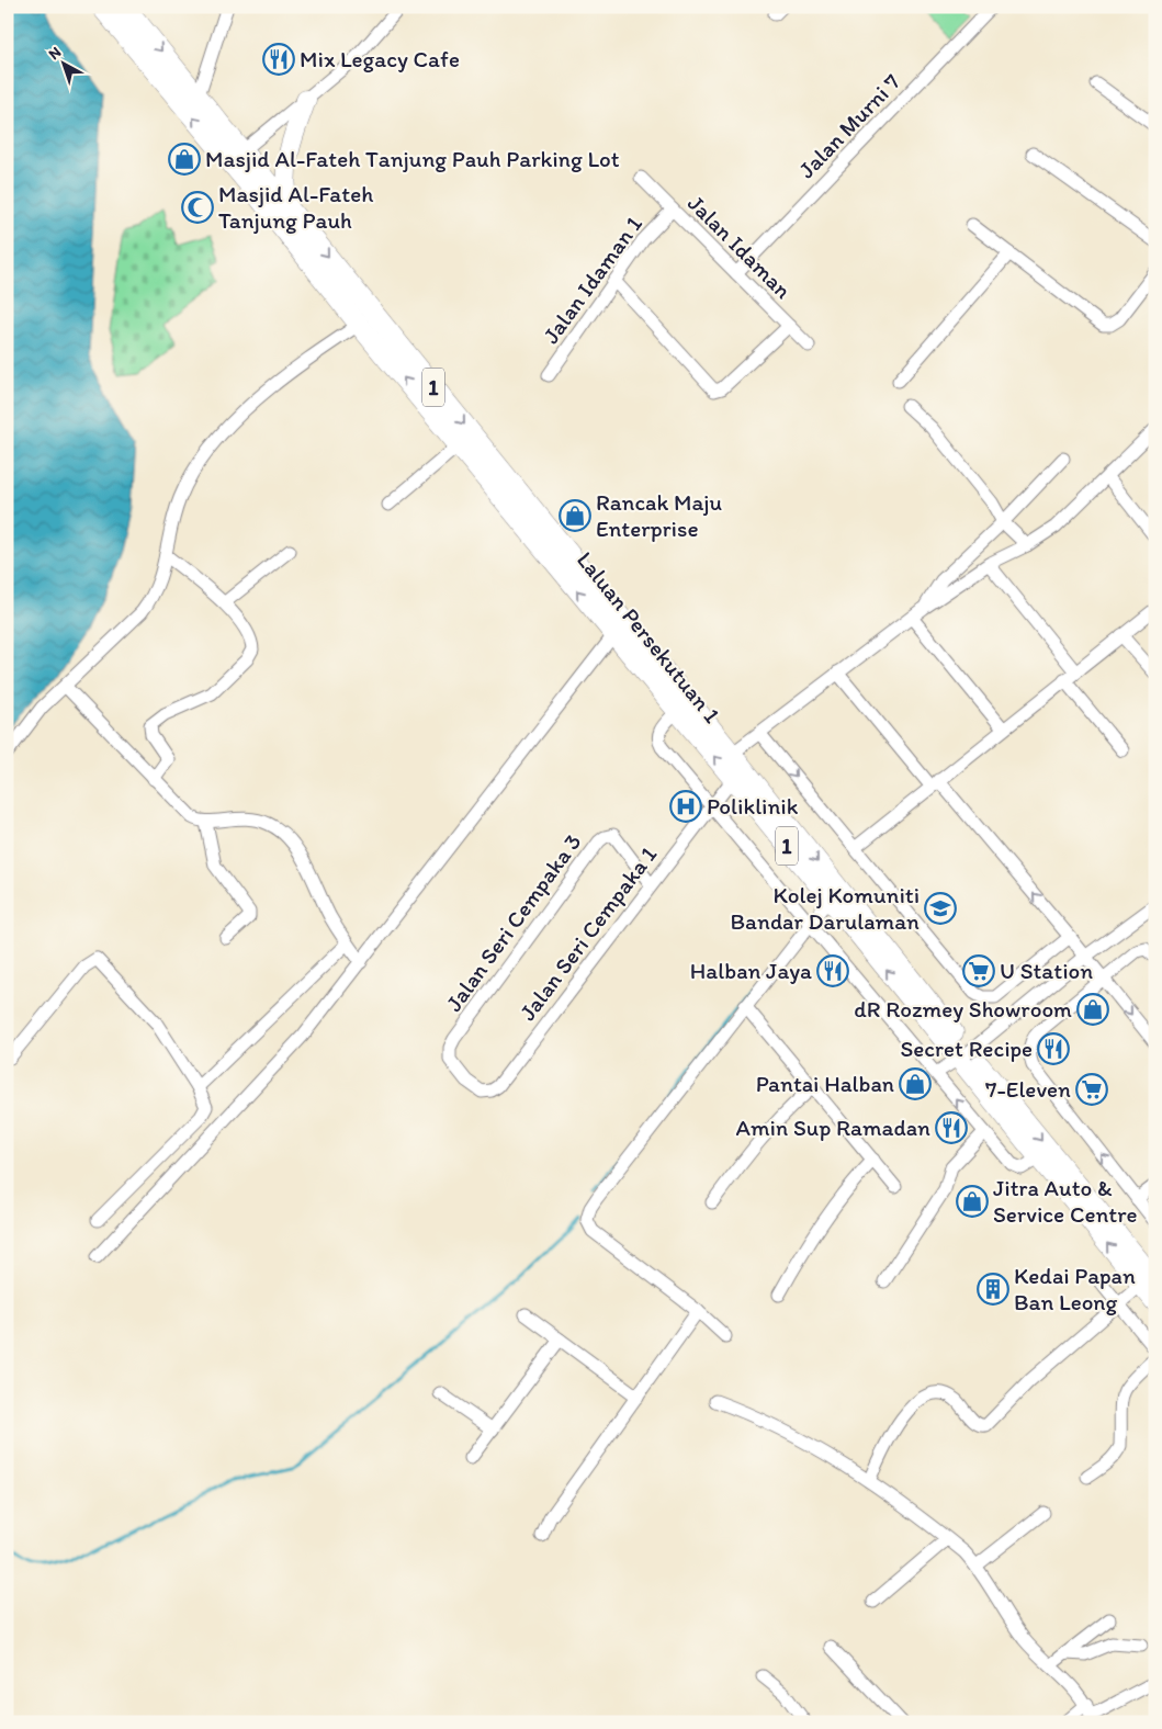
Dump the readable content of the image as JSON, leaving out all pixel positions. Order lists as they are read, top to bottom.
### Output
{
  "streets": {
    "highway": ["1", "Laluan Persekutuan 1"],
    "street": [
      "Jalan Murni 7",
      "Jalan Idaman",
      "Jalan Idaman 1",
      "Jalan Seri Cempaka 3",
      "Jalan Seri Cempaka 1"
    ]
  },
  "crossings": [
    ["Jalan Murni 7", "Jalan Idaman"],
    ["Jalan Idaman", "Jalan Idaman 1"],
    ["Laluan Persekutuan 1", "Jalan Seri Cempaka 1"],
    ["Jalan Seri Cempaka 3", "Jalan Seri Cempaka 1"]
  ],
  "places": {
    "restaurant": [
      "Mix Legacy Cafe",
      "Halban Jaya",
      "Secret Recipe",
      "Amin Sup Ramadan"
    ],
    "shop": [
      "Masjid Al-Fateh Tanjung Pauh Parking Lot",
      "Rancak Maju Enterprise",
      "dR Rozmey Showroom",
      "Pantai Halban",
      "Jitra Auto & Service Centre"
    ],
    "mosque": ["Masjid Al-Fateh Tanjung Pauh"],
    "hospital": ["Poliklinik"],
    "school or university": ["Kolej Komuniti Bandar Darulaman"],
    "supermarket": ["U Station", "7-Eleven"],
    "building": ["Kedai Papan Ban Leong"]
  },
  "north": "top left"
}
